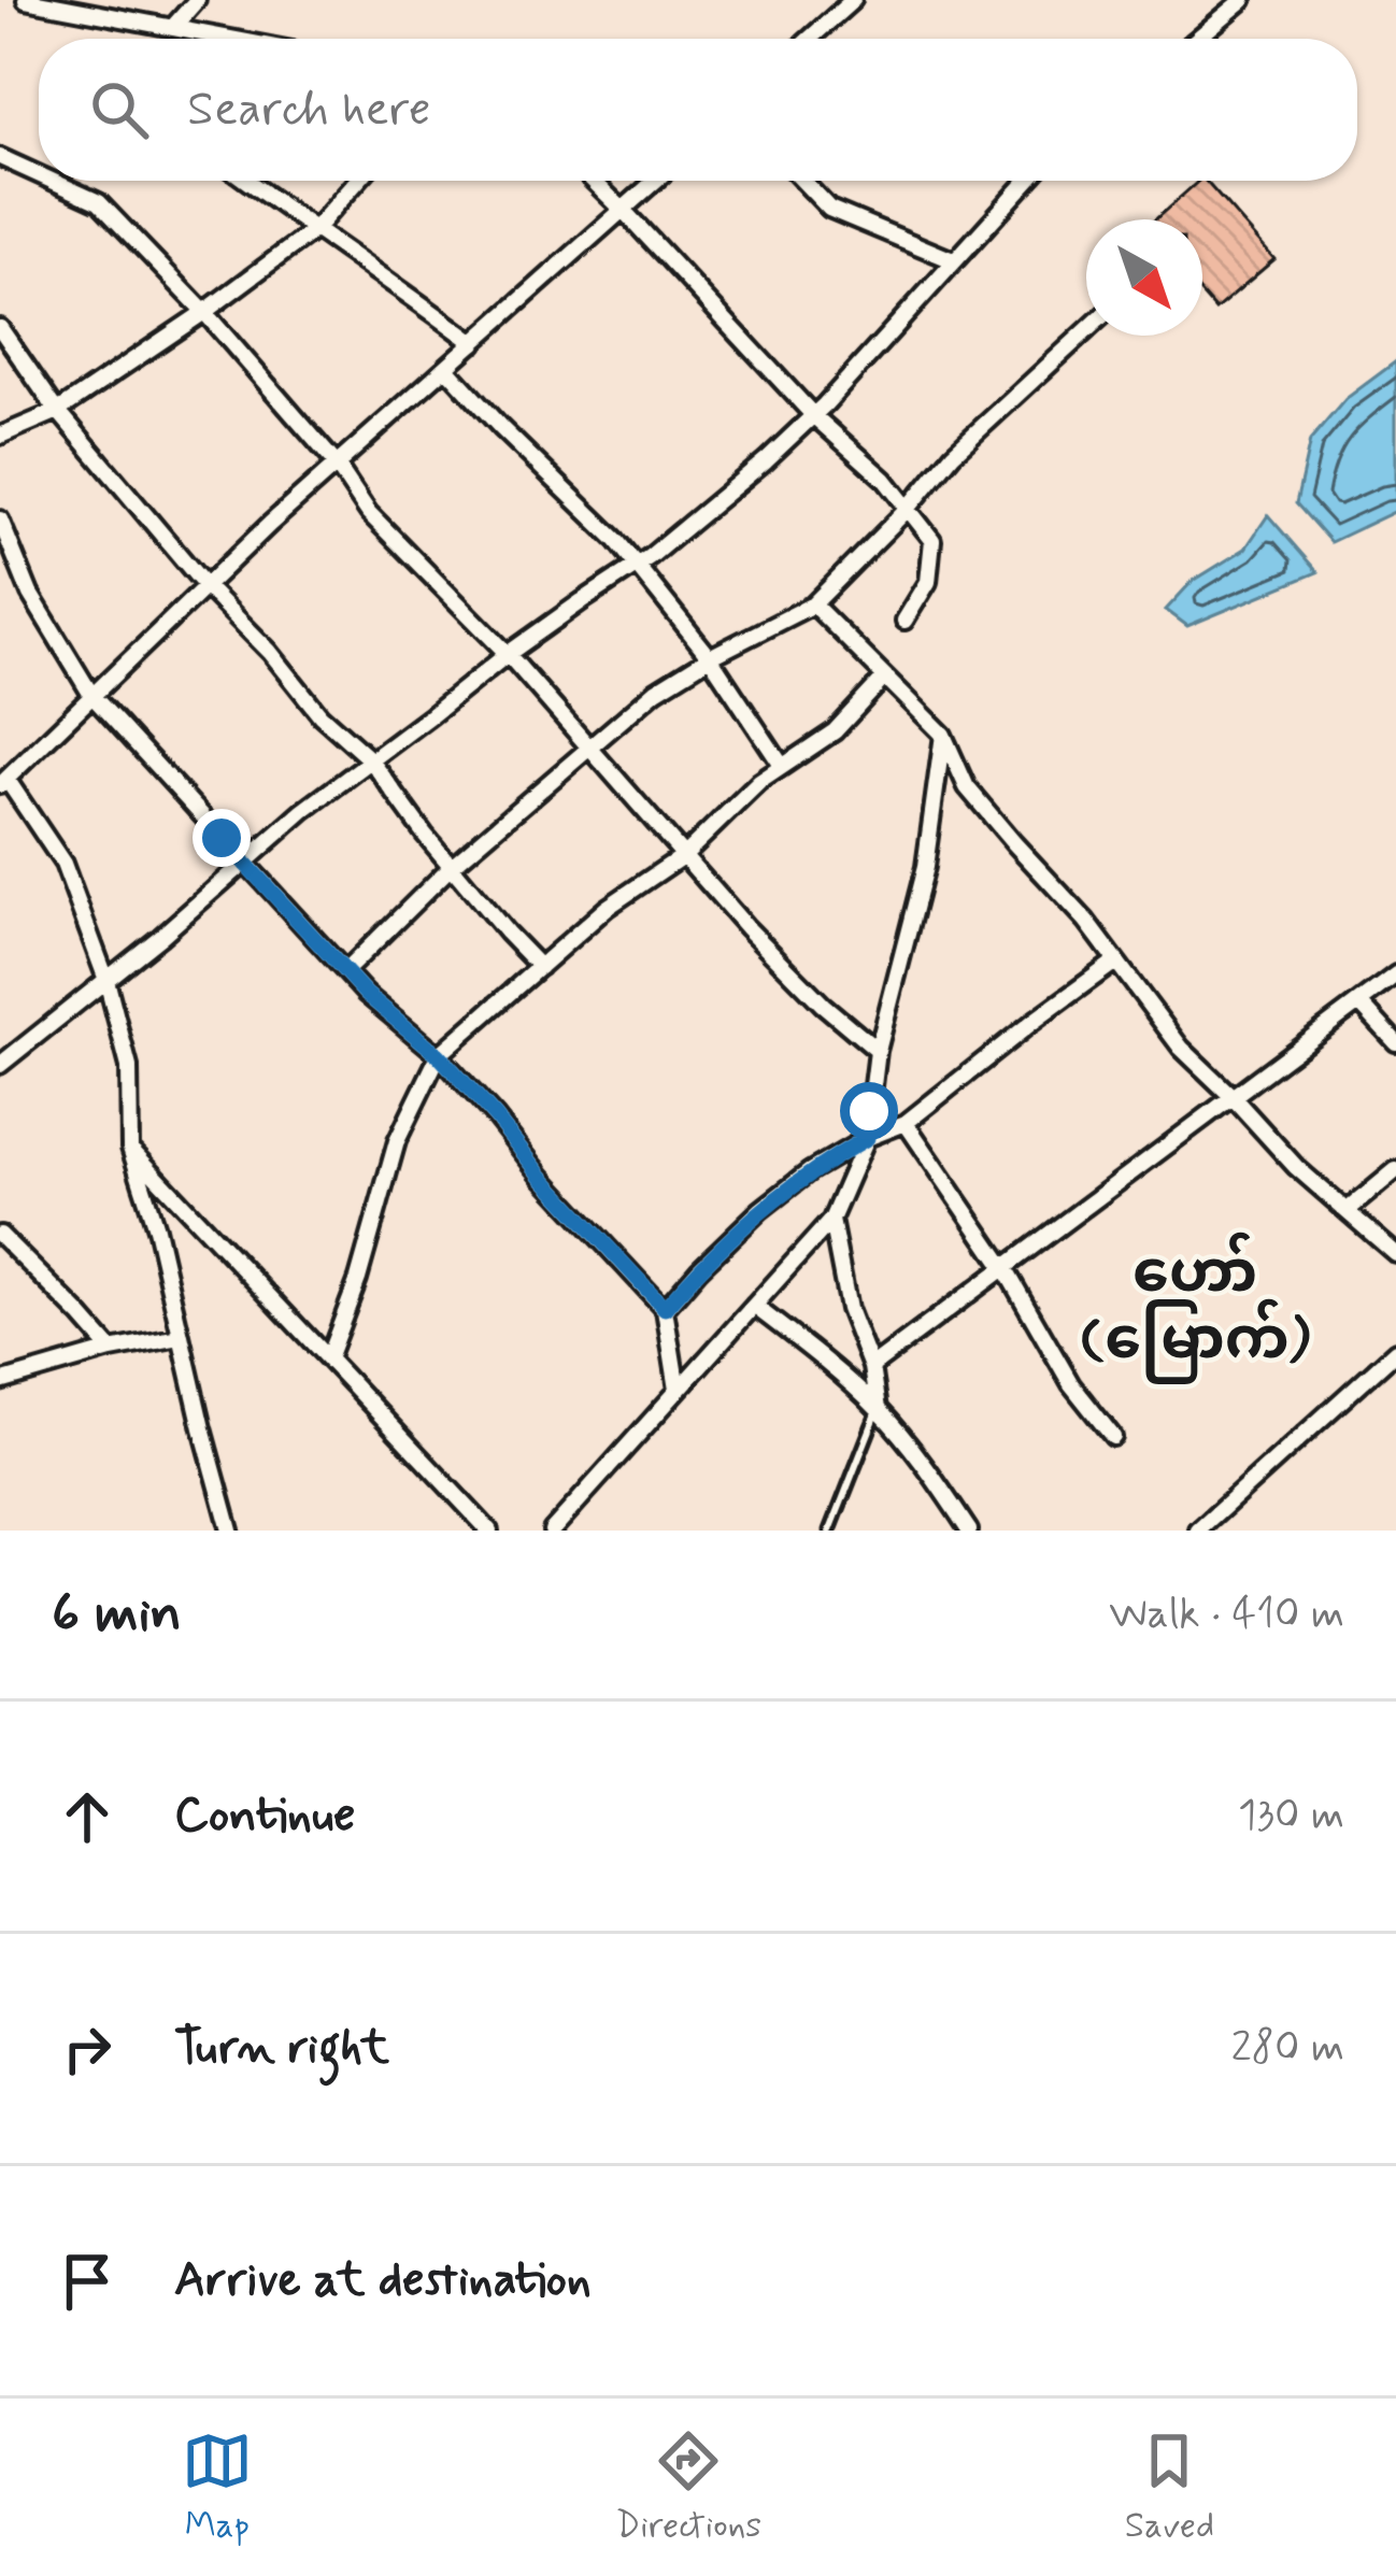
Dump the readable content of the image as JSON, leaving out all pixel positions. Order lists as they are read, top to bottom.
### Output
{
  "districts": ["ဟော် (မြောက်)"],
  "north": "bottom right",
  "page": {
    "search": "Search here",
    "heading": ["6 min", "Walk · 410 m"],
    "list": [
      ["Continue", "130 m"],
      ["Turn right", "280 m"],
      "Arrive at destination"
    ],
    "nav": ["Map", "Directions", "Saved"]
  }
}
